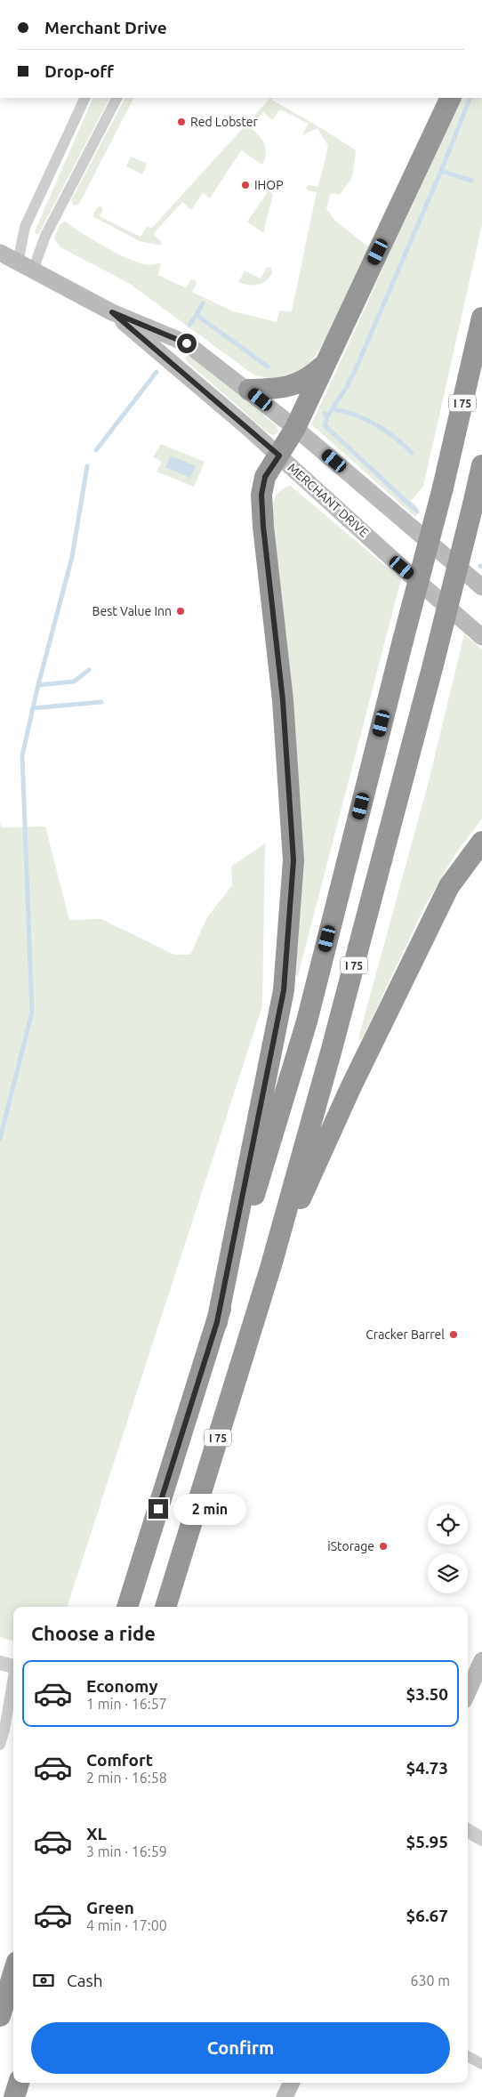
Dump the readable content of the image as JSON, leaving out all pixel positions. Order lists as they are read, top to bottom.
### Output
{
  "streets": {
    "highway": ["I 75"],
    "main road": ["MERCHANT DRIVE"]
  },
  "places": [
    "Red Lobster",
    "IHOP",
    "Best Value Inn",
    "Cracker Barrel",
    "iStorage"
  ],
  "page": {
    "banner": ["Merchant Drive", "Drop-off"],
    "bubble": "2 min",
    "heading": "Choose a ride",
    "list": [
      {
        "name": "Economy",
        "note": "1 min · 16:57",
        "value": "$3.50"
      },
      {
        "name": "Comfort",
        "note": "2 min · 16:58",
        "value": "$4.73"
      },
      {
        "name": "XL",
        "note": "3 min · 16:59",
        "value": "$5.95"
      },
      {
        "name": "Green",
        "note": "4 min · 17:00",
        "value": "$6.67"
      }
    ],
    "pay": ["Cash", "630 m"],
    "buttons": "Confirm"
  }
}
